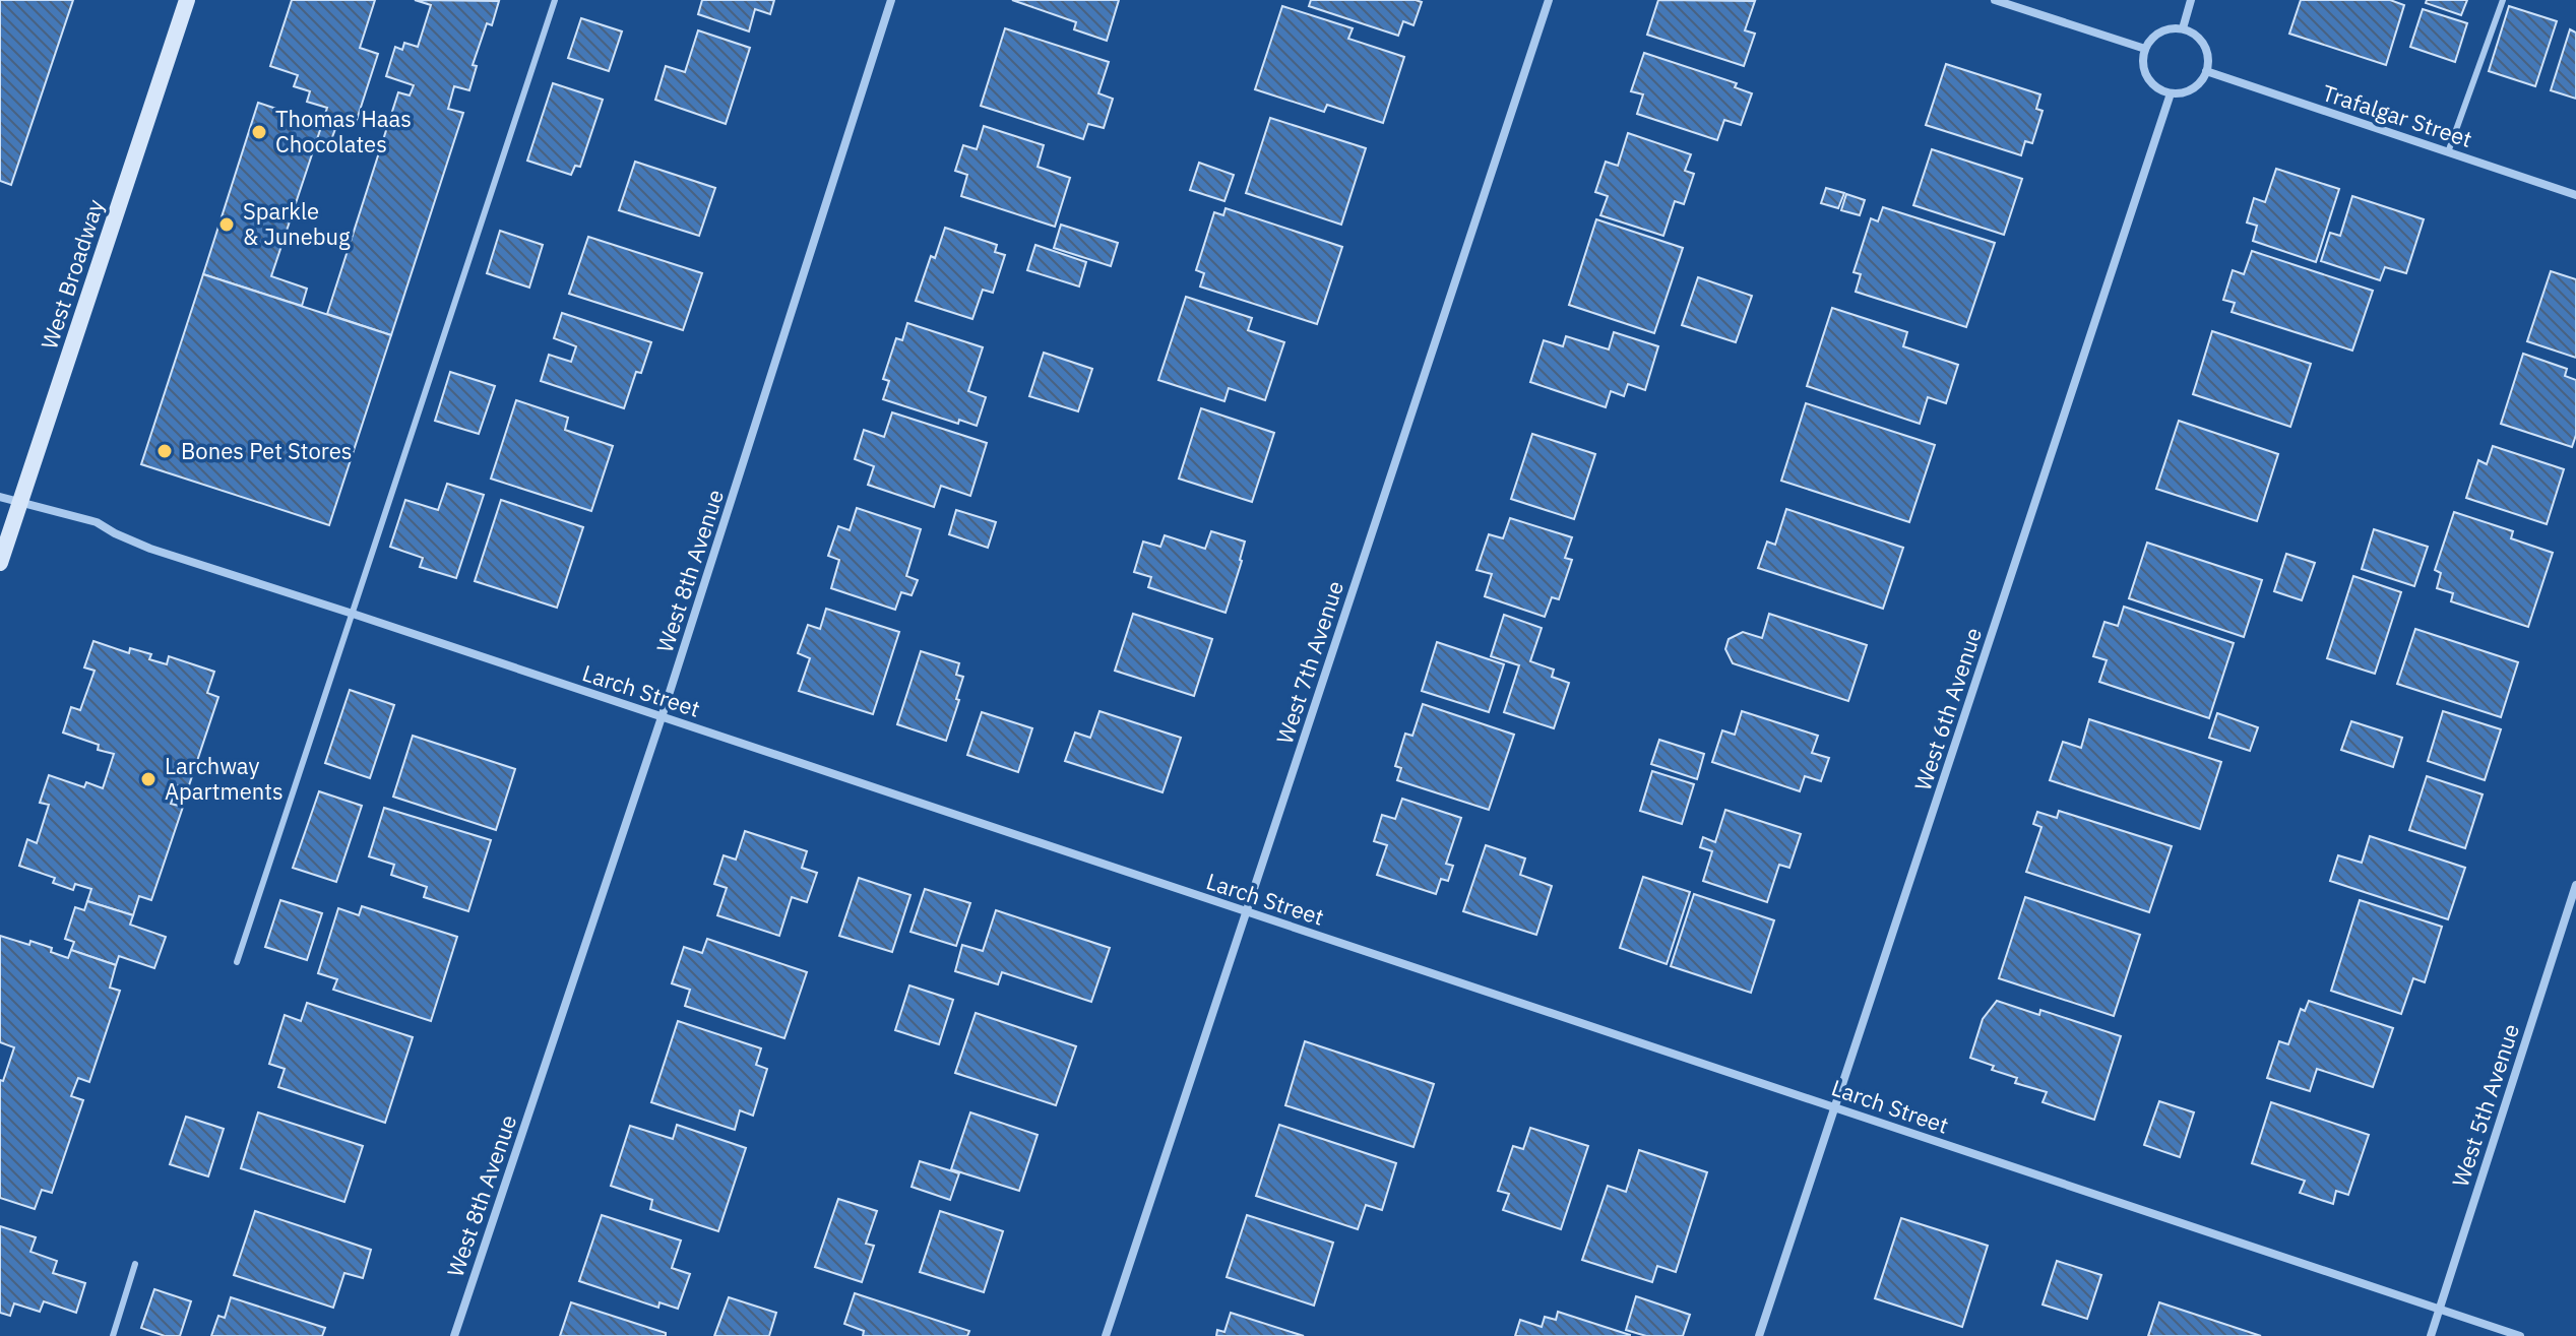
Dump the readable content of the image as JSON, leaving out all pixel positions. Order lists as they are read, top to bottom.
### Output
{
  "streets": {
    "main road": ["West Broadway"],
    "street": [
      "Trafalgar Street",
      "West 8th Avenue",
      "West 7th Avenue",
      "Larch Street",
      "West 6th Avenue",
      "West 5th Avenue"
    ]
  },
  "crossings": [
    ["Trafalgar Street", "West 6th Avenue"],
    ["West Broadway", "Larch Street"],
    ["West 8th Avenue", "Larch Street"],
    ["West 7th Avenue", "Larch Street"],
    ["Larch Street", "West 6th Avenue"],
    ["Larch Street", "West 5th Avenue"]
  ],
  "places": [
    "Thomas Haas Chocolates",
    "Sparkle & Junebug",
    "Bones Pet Stores",
    "Larchway Apartments"
  ]
}
